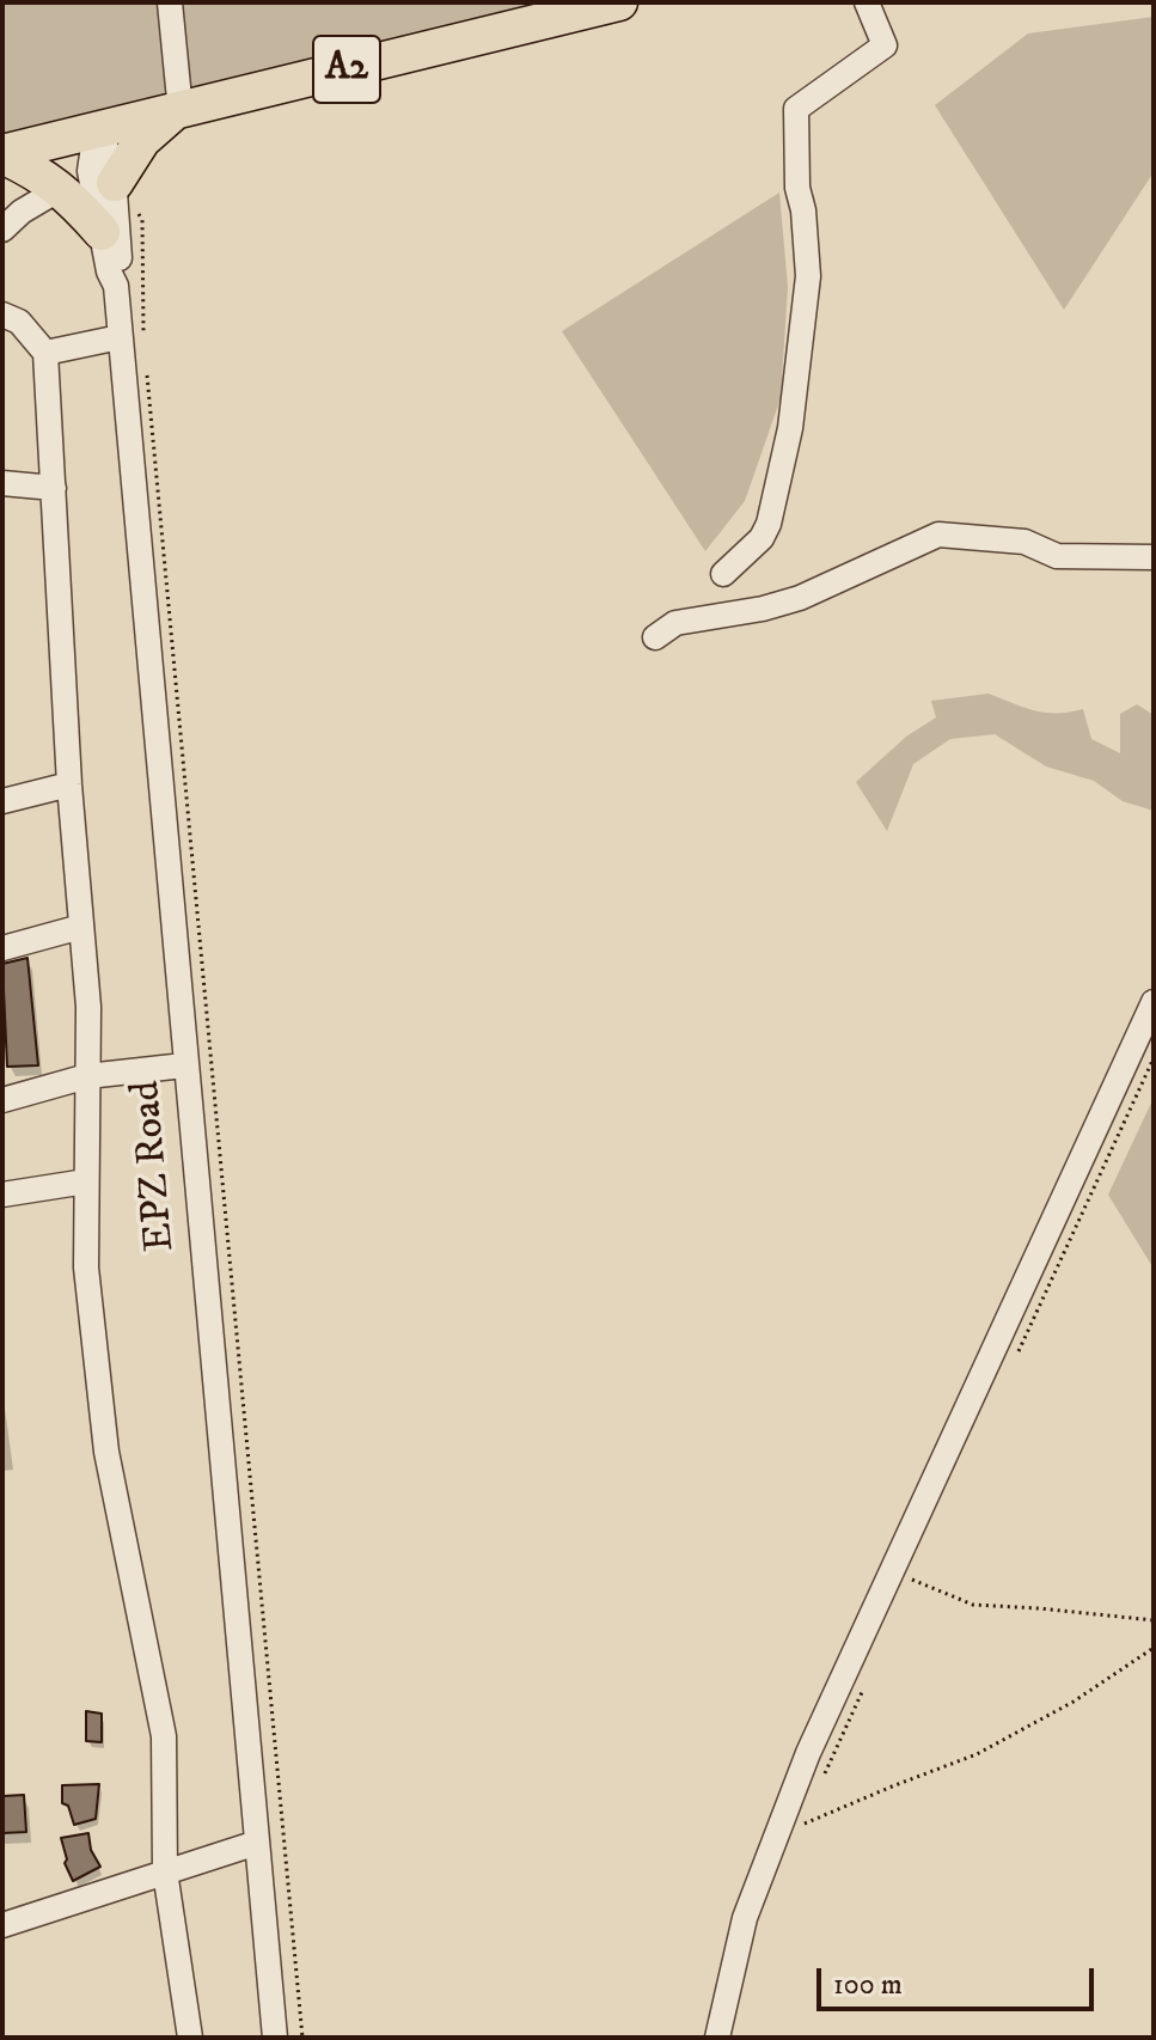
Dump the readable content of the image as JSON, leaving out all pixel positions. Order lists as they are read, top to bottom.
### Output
{
  "streets": {
    "highway": ["A2"],
    "street": ["EPZ Road"]
  },
  "crossings": [
    ["A2", "EPZ Road"]
  ],
  "scale_bar": "100 m"
}
